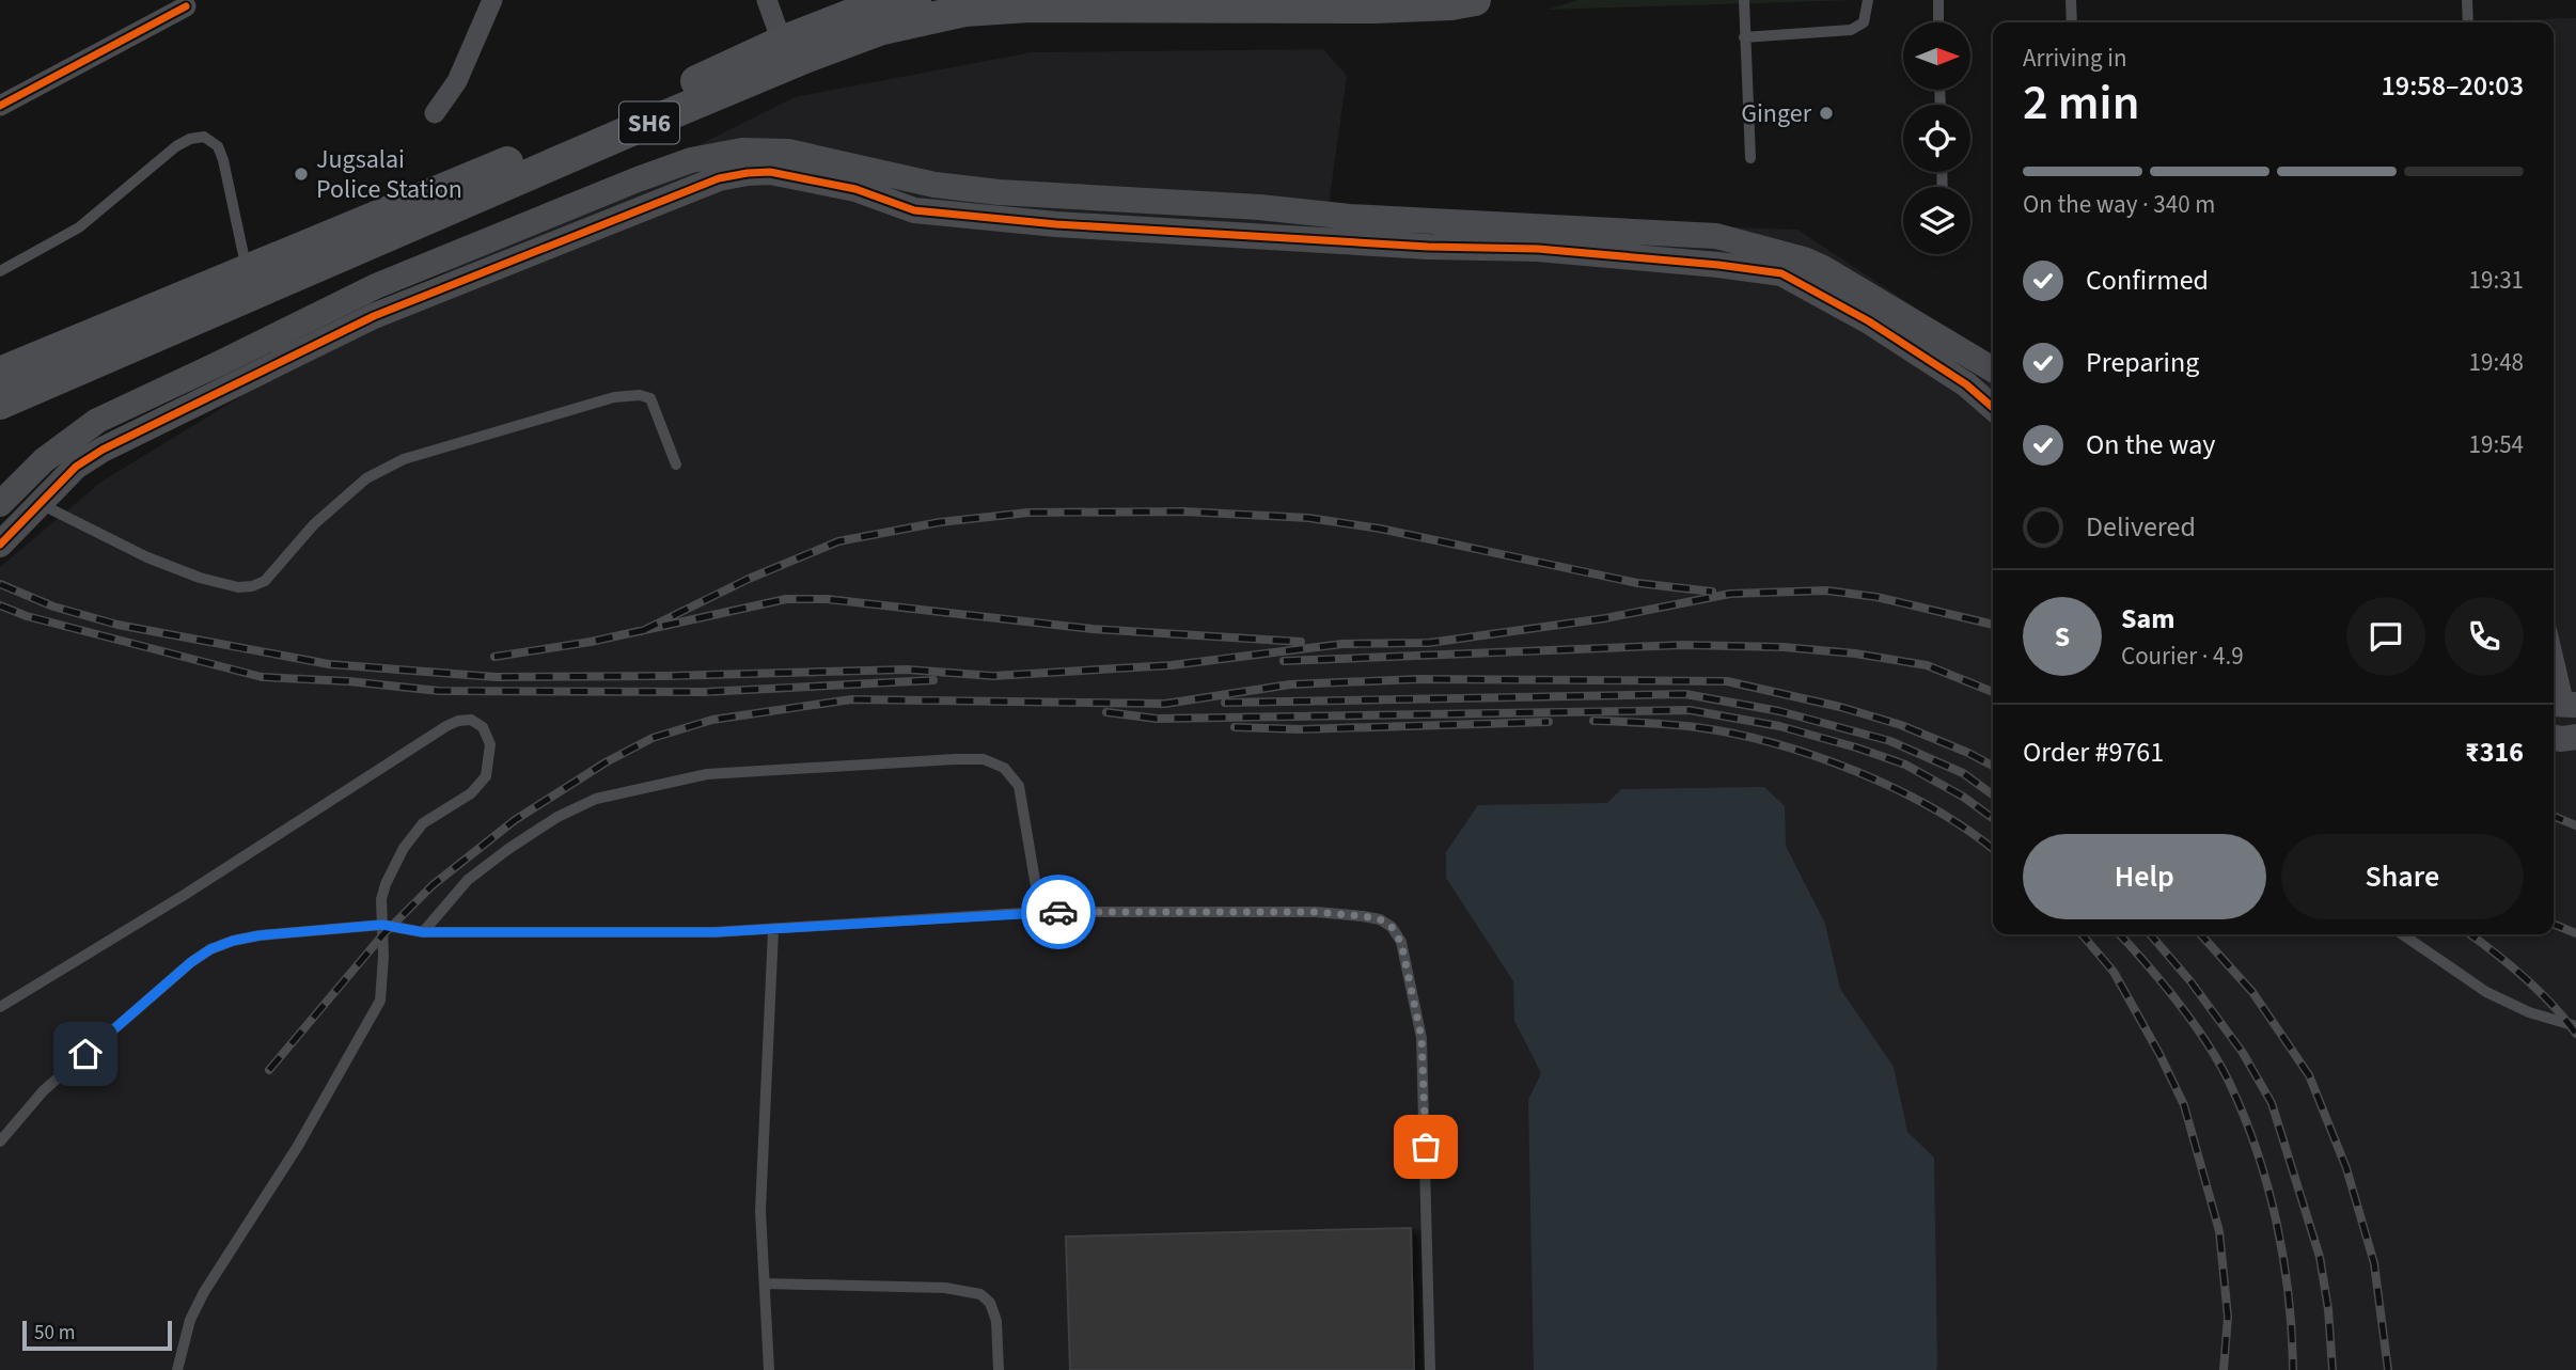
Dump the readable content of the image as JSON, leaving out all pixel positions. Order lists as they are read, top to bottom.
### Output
{
  "streets": {
    "main road": ["SH6"]
  },
  "places": ["Ginger", "Jugsalai Police Station"],
  "scale_bar": "50 m",
  "north": "right",
  "page": {
    "heading": ["2 min", "Arriving in", "19:58–20:03"],
    "panel": [
      "Sam",
      "Courier · 4.9",
      "Order #9761",
      "₹316"
    ],
    "bar": "On the way · 340 m",
    "list": [
      ["Confirmed", "19:31"],
      ["Preparing", "19:48"],
      ["On the way", "19:54"],
      "Delivered"
    ],
    "round": "S",
    "buttons": ["Help", "Share"],
    "scale": "50 m"
  }
}
